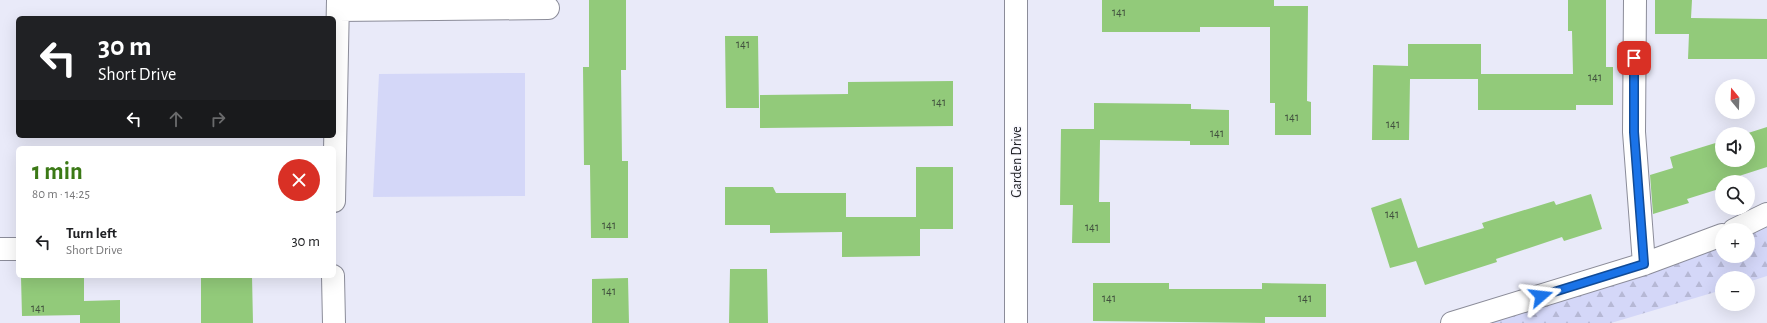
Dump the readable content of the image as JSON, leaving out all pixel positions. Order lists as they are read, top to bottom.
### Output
{
  "streets": {
    "street": ["Garden Drive"]
  },
  "house_numbers": [
    "141",
    "141",
    "141",
    "141",
    "141",
    "141",
    "141",
    "141",
    "141",
    "141",
    "141",
    "141",
    "141",
    "141"
  ],
  "north": "top",
  "page": {
    "turn": ["30 m", "Short Drive"],
    "map_buttons": ["+", "−"],
    "heading": ["1 min", "80 m · 14:25"],
    "list": [
      {
        "name": "Turn left",
        "note": "Short Drive",
        "value": "30 m"
      }
    ]
  }
}
